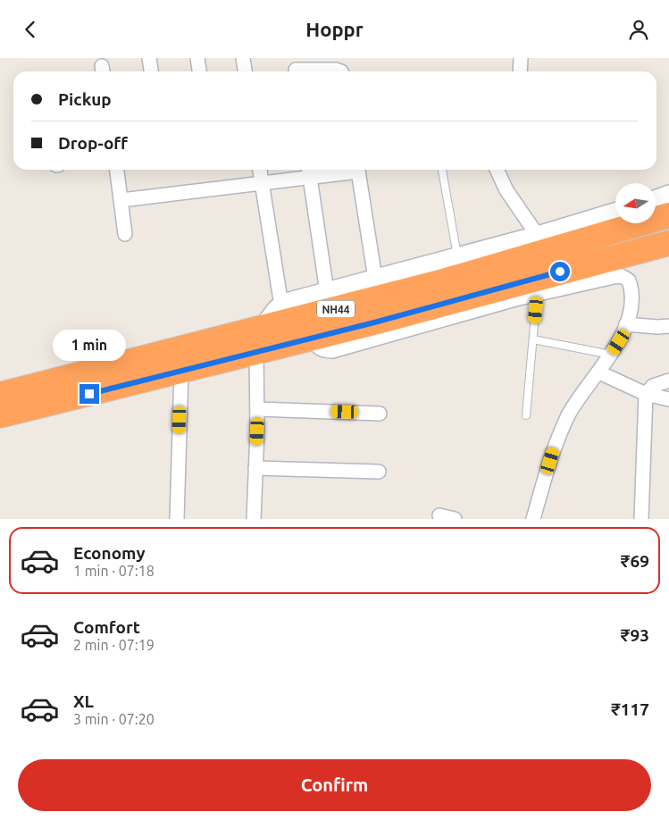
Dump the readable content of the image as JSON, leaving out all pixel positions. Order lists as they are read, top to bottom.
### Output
{
  "streets": {
    "highway": ["NH44"]
  },
  "north": "left",
  "page": {
    "header": "Hoppr",
    "banner": ["Pickup", "Drop-off"],
    "bubble": "1 min",
    "list": [
      {
        "name": "Economy",
        "note": "1 min · 07:18",
        "value": "₹69"
      },
      {
        "name": "Comfort",
        "note": "2 min · 07:19",
        "value": "₹93"
      },
      {
        "name": "XL",
        "note": "3 min · 07:20",
        "value": "₹117"
      }
    ],
    "buttons": "Confirm"
  }
}
